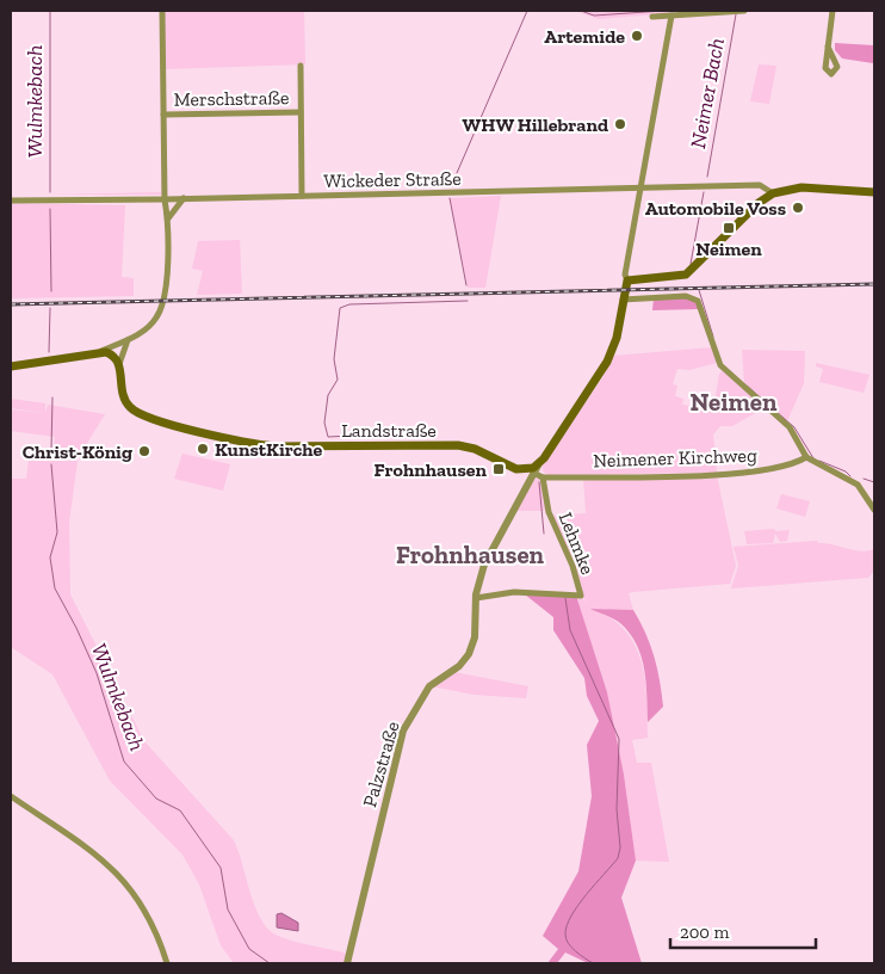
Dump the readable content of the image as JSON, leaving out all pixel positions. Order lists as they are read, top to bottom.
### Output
{
  "streets": {
    "main road": ["Landstraße"],
    "street": [
      "Merschstraße",
      "Wickeder Straße",
      "Neimener Kirchweg",
      "Lehmke",
      "Palzstraße"
    ]
  },
  "crossings": [
    ["Merschstraße", "Wickeder Straße"],
    ["Neimener Kirchweg", "Lehmke"],
    ["Lehmke", "Palzstraße"]
  ],
  "districts": ["Neimen", "Frohnhausen"],
  "water": ["Neimer Bach", "Wulmkebach"],
  "places": {
    "other": [
      "Artemide",
      "WHW Hillebrand",
      "Automobile Voss",
      "KunstKirche",
      "Christ-König"
    ],
    "transit": ["Neimen", "Frohnhausen"]
  },
  "scale_bar": "200 m"
}
